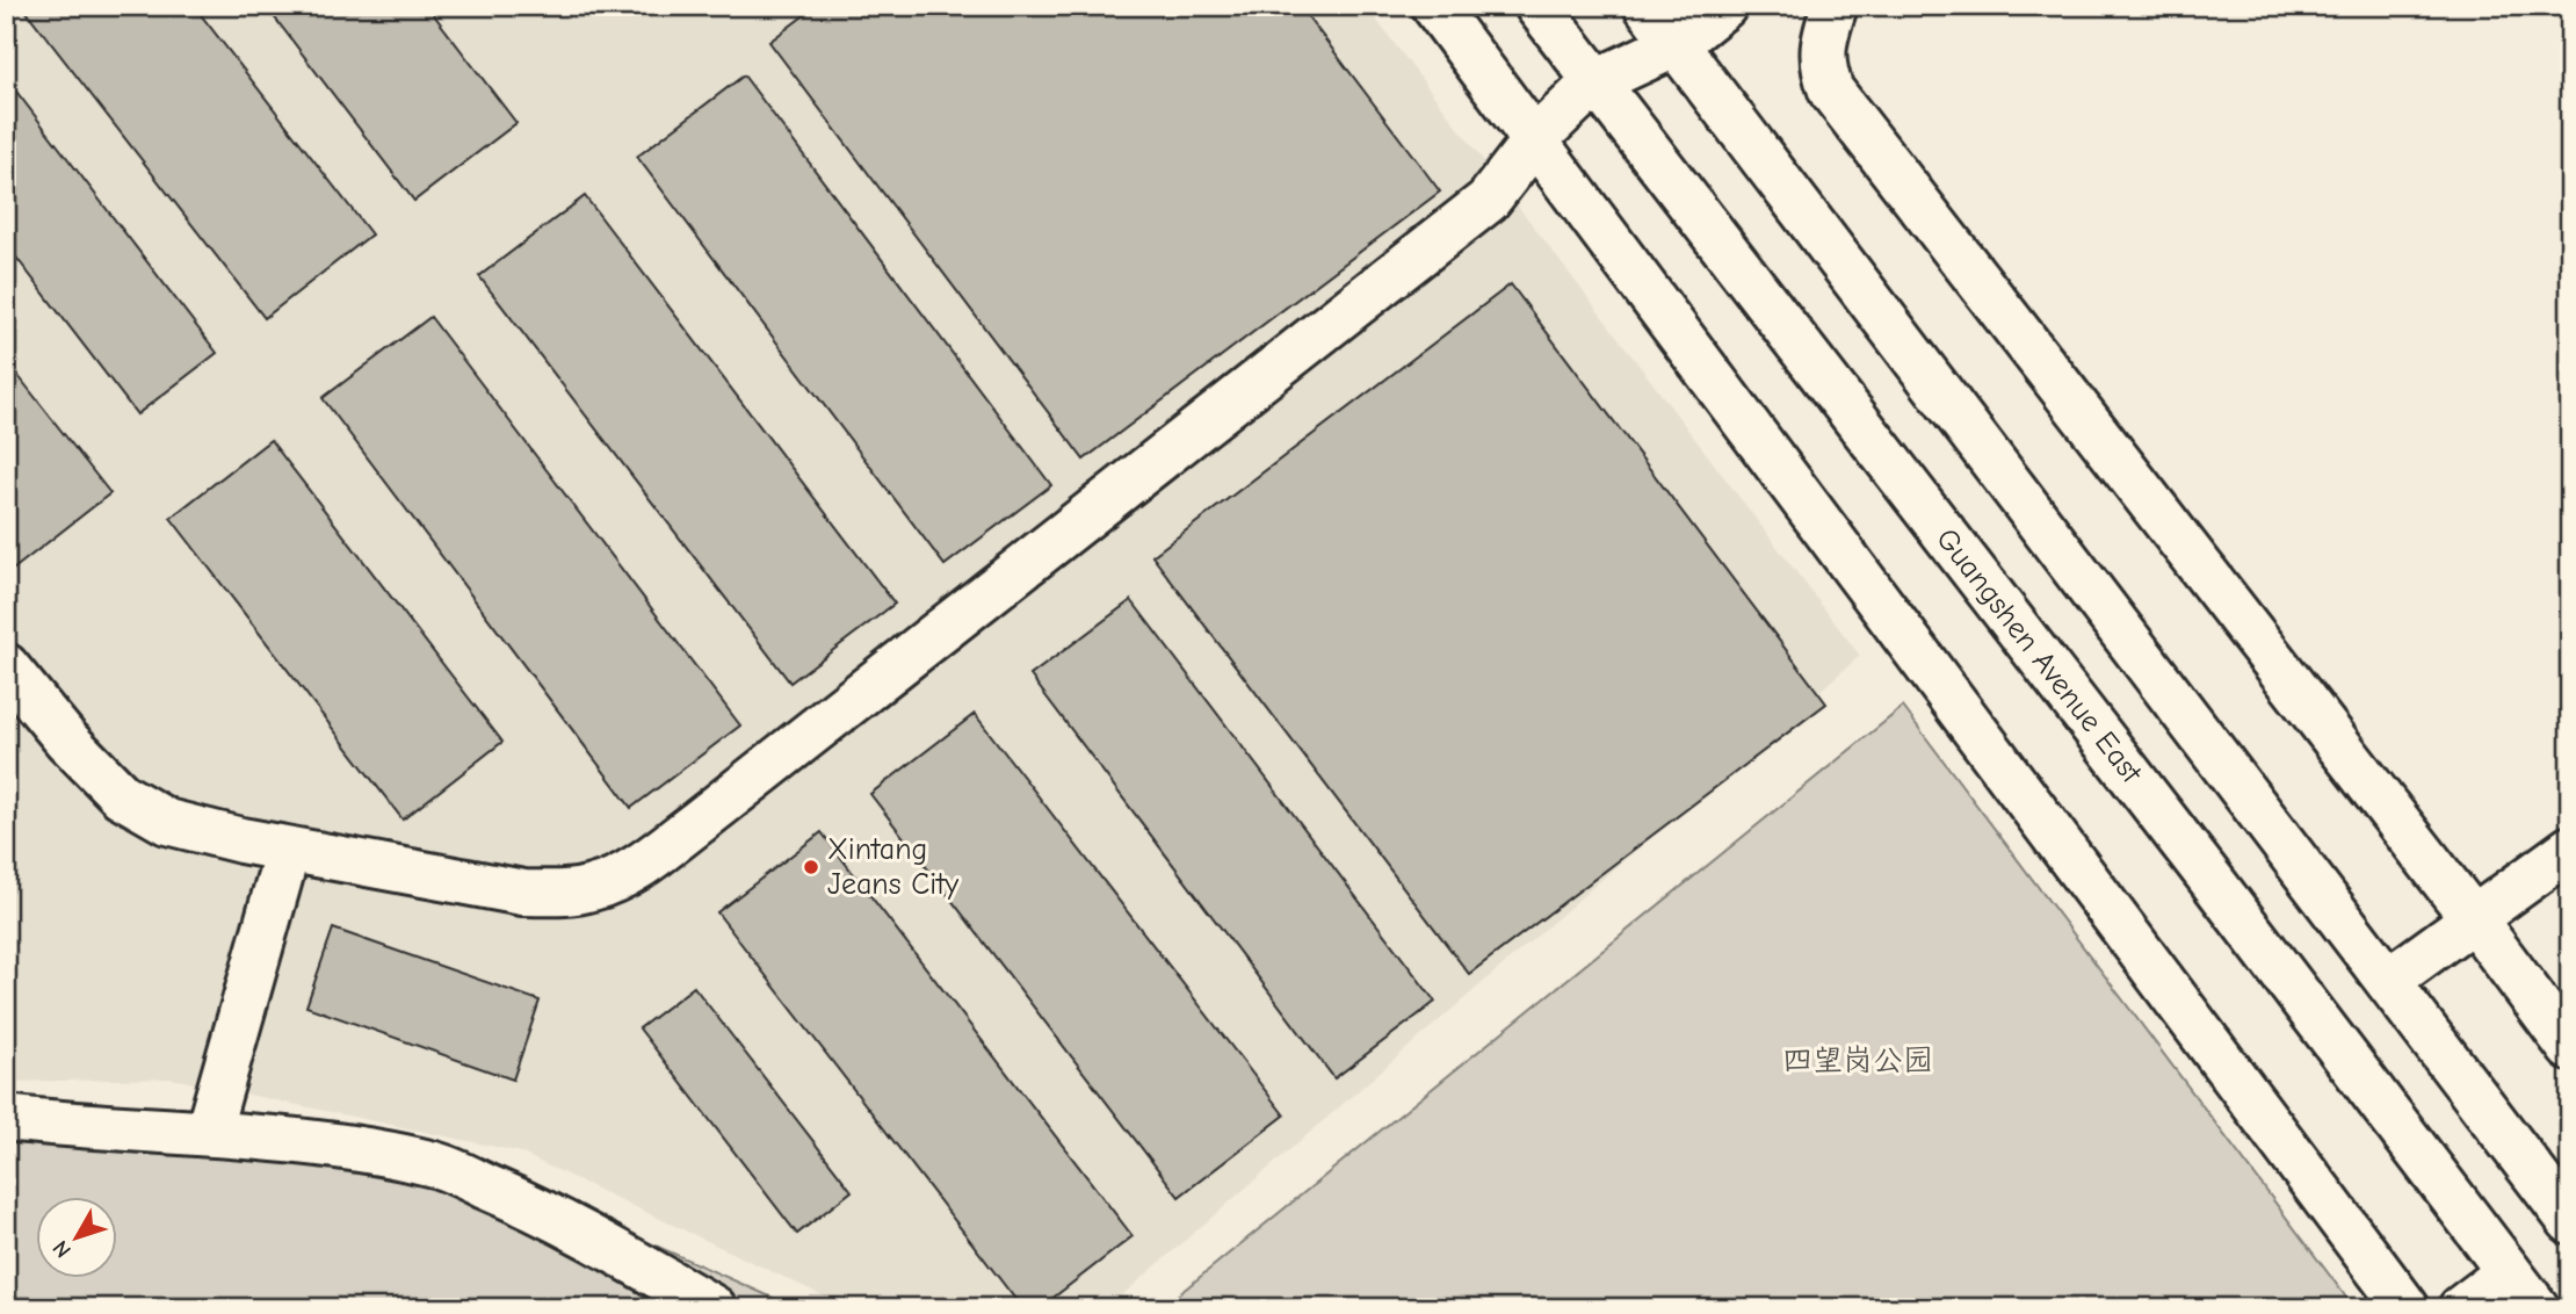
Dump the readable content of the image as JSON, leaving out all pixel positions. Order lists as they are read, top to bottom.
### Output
{
  "streets": {
    "main road": ["Guangshen Avenue East"]
  },
  "parks": ["四望岗公园"],
  "places": ["Xintang Jeans City"],
  "north": "bottom left"
}
